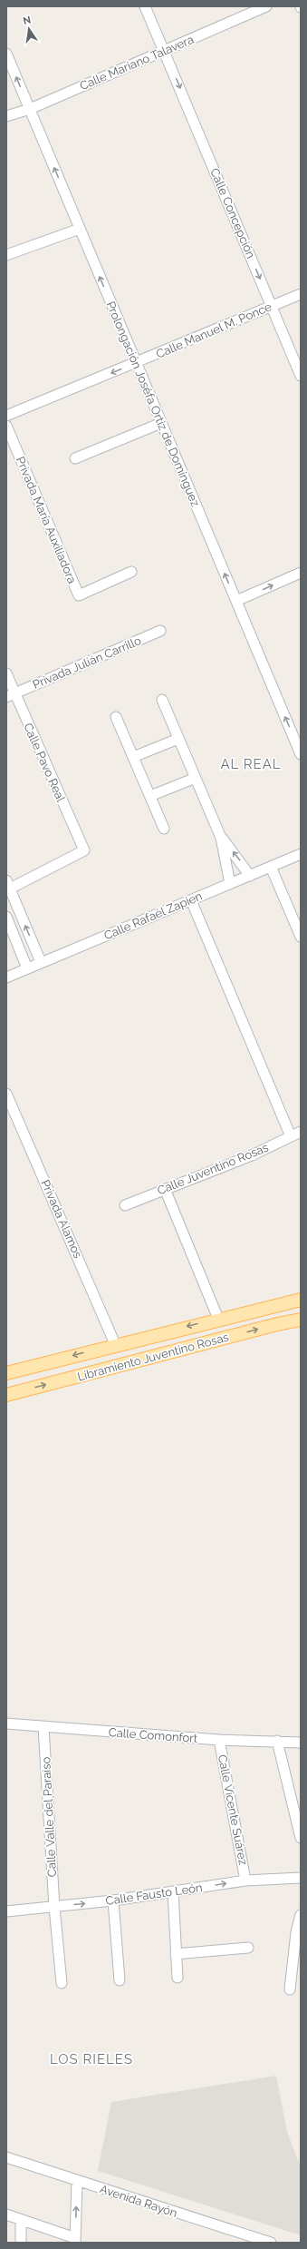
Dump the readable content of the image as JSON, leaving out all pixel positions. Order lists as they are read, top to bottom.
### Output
{
  "streets": {
    "main road": ["Libramiento Juventino Rosas"],
    "street": [
      "Calle Mariano Talavera",
      "Calle Concepción",
      "Calle Manuel M. Ponce",
      "Prolongación Joséfa Ortiz de Domínguez",
      "Privada María Auxiliadora",
      "Privada Julián Carrillo",
      "Calle Pavo Real",
      "Calle Rafaél Zapien",
      "Calle Juventino Rosas",
      "Privada Alamos",
      "Calle Comonfort",
      "Calle Vicente Suárez",
      "Calle Valle del Paraíso",
      "Calle Fausto León",
      "Avenida Rayón"
    ]
  },
  "crossings": [
    ["Calle Mariano Talavera", "Calle Concepción"],
    ["Calle Mariano Talavera", "Prolongación Joséfa Ortiz de Domínguez"],
    ["Calle Concepción", "Calle Manuel M. Ponce"],
    ["Calle Manuel M. Ponce", "Prolongación Joséfa Ortiz de Domínguez"],
    ["Privada Julián Carrillo", "Calle Pavo Real"],
    ["Privada Alamos", "Libramiento Juventino Rosas"],
    ["Calle Comonfort", "Calle Vicente Suárez"],
    ["Calle Comonfort", "Calle Valle del Paraíso"],
    ["Calle Vicente Suárez", "Calle Fausto León"],
    ["Calle Valle del Paraíso", "Calle Fausto León"]
  ],
  "one_way": ["Calle Concepción", "Prolongación Joséfa Ortiz de Domínguez"],
  "districts": ["AL REAL", "LOS RIELES"],
  "north": "top"
}
